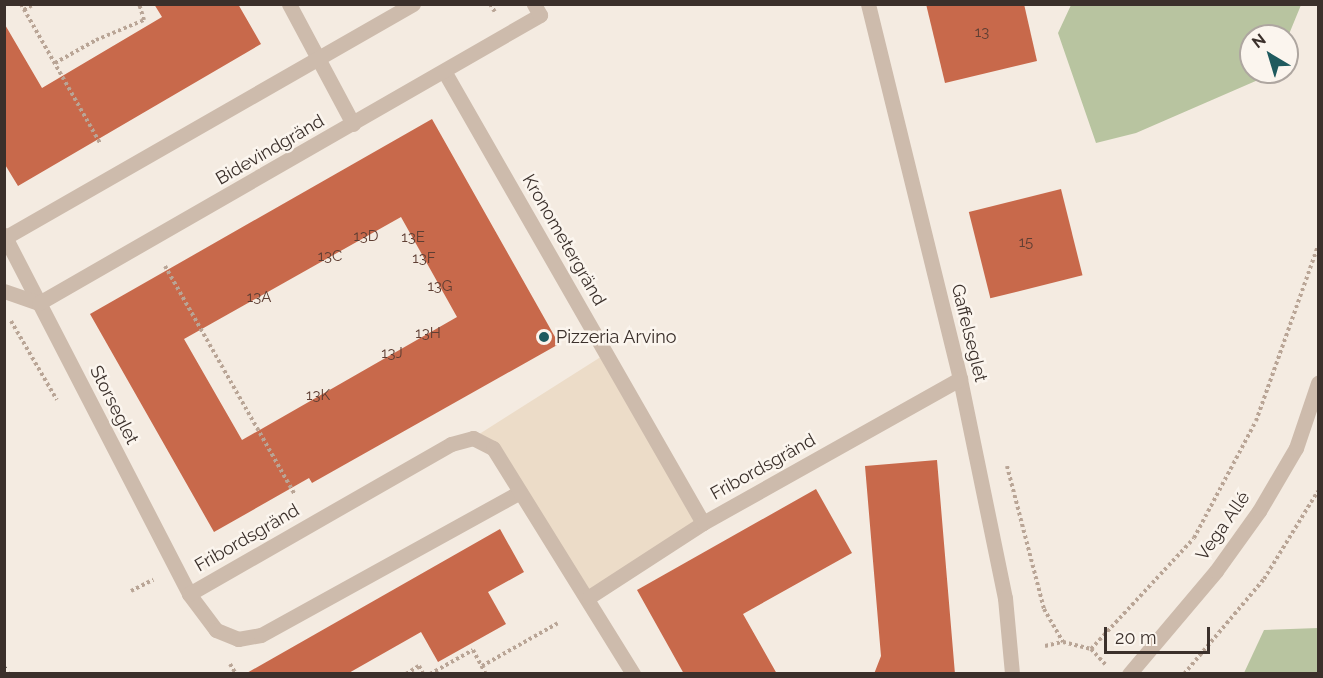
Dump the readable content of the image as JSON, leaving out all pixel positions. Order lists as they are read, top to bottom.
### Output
{
  "streets": {
    "street": [
      "Bidevindgränd",
      "Kronometergränd",
      "Gaffelseglet",
      "Storseglet",
      "Fribordsgränd",
      "Vega Allé"
    ]
  },
  "crossings": [
    ["Bidevindgränd", "Kronometergränd"],
    ["Bidevindgränd", "Storseglet"],
    ["Kronometergränd", "Fribordsgränd"],
    ["Gaffelseglet", "Fribordsgränd"],
    ["Storseglet", "Fribordsgränd"]
  ],
  "places": ["Pizzeria Arvino"],
  "house_numbers": [
    "13",
    "13D",
    "13E",
    "15",
    "13C",
    "13F",
    "13G",
    "13A",
    "13H",
    "13J",
    "13K"
  ],
  "scale_bar": "20 m",
  "north": "top left"
}
